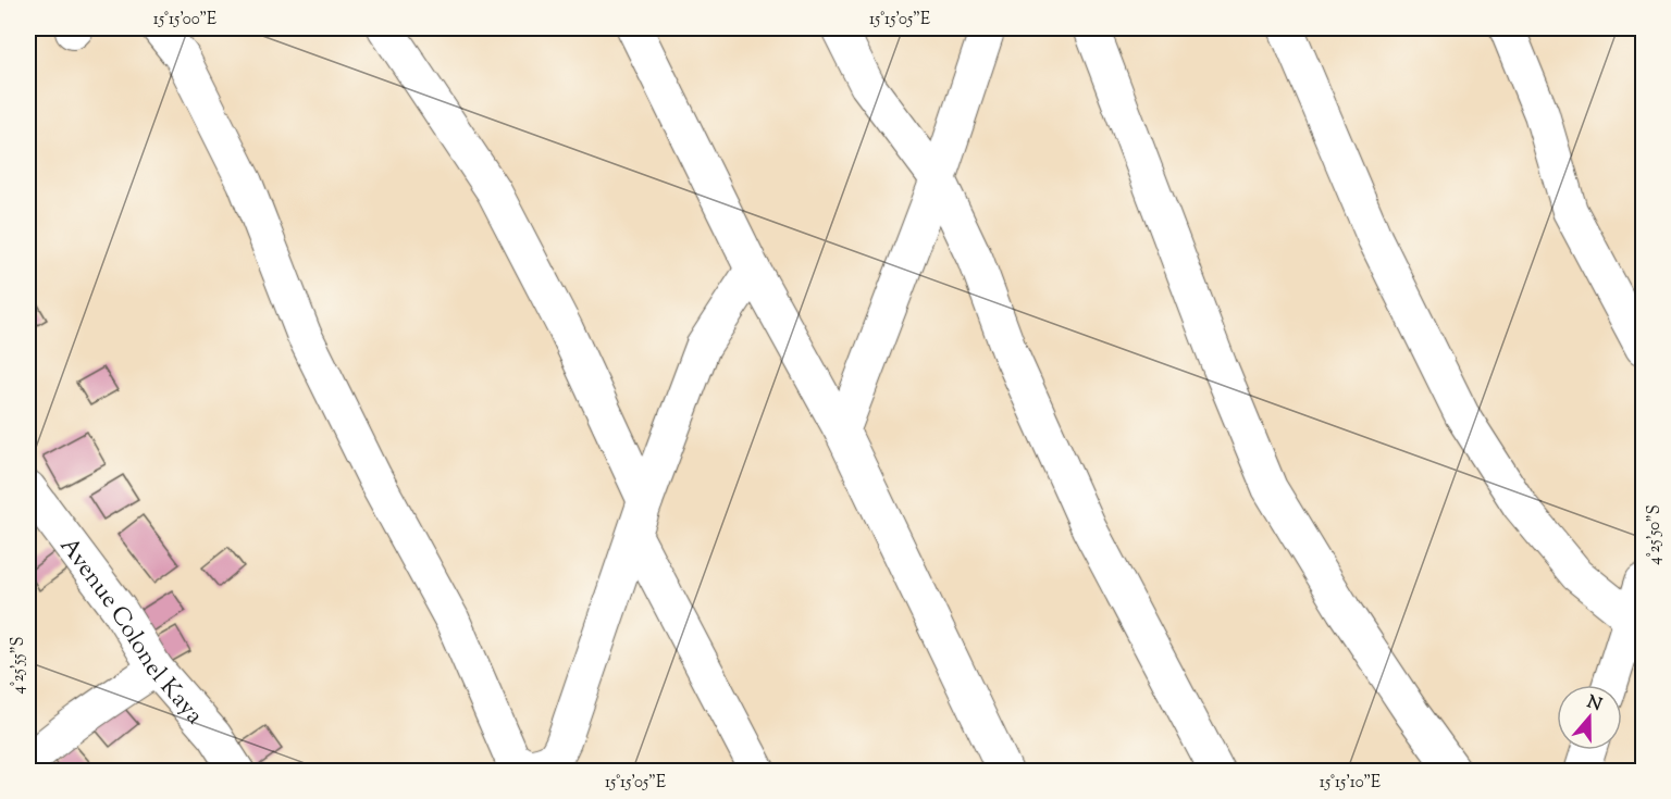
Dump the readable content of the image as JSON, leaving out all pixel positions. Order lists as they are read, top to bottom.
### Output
{
  "streets": {
    "street": ["Avenue Colonel Kaya"]
  },
  "north": "top",
  "coordinates": [
    "15°15'00\"E",
    "15°15'05\"E",
    "4°25'50\"S",
    "4°25'55\"S",
    "15°15'10\"E"
  ]
}
